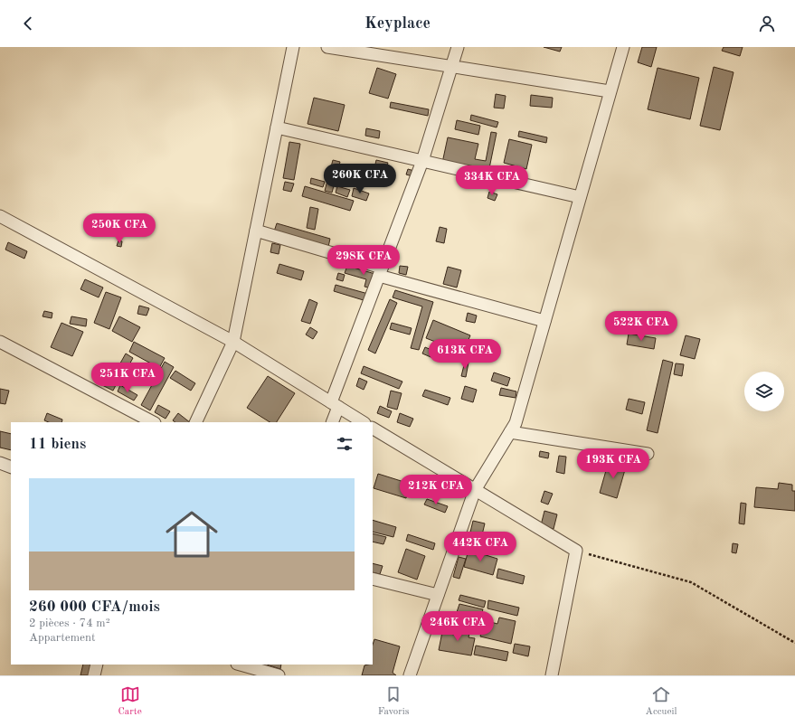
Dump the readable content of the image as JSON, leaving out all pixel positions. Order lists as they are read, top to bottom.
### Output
{
  "page": {
    "header": "Keyplace",
    "price": [
      "260K CFA",
      "334K CFA",
      "250K CFA",
      "298K CFA",
      "522K CFA",
      "613K CFA",
      "251K CFA",
      "193K CFA",
      "212K CFA",
      "442K CFA",
      "246K CFA"
    ],
    "heading": "11 biens",
    "list": [
      {
        "name": "260 000 CFA/mois",
        "note": "2 pièces · 74 m² · Appartement"
      }
    ],
    "tabs": ["Carte", "Favoris", "Accueil"]
  }
}
